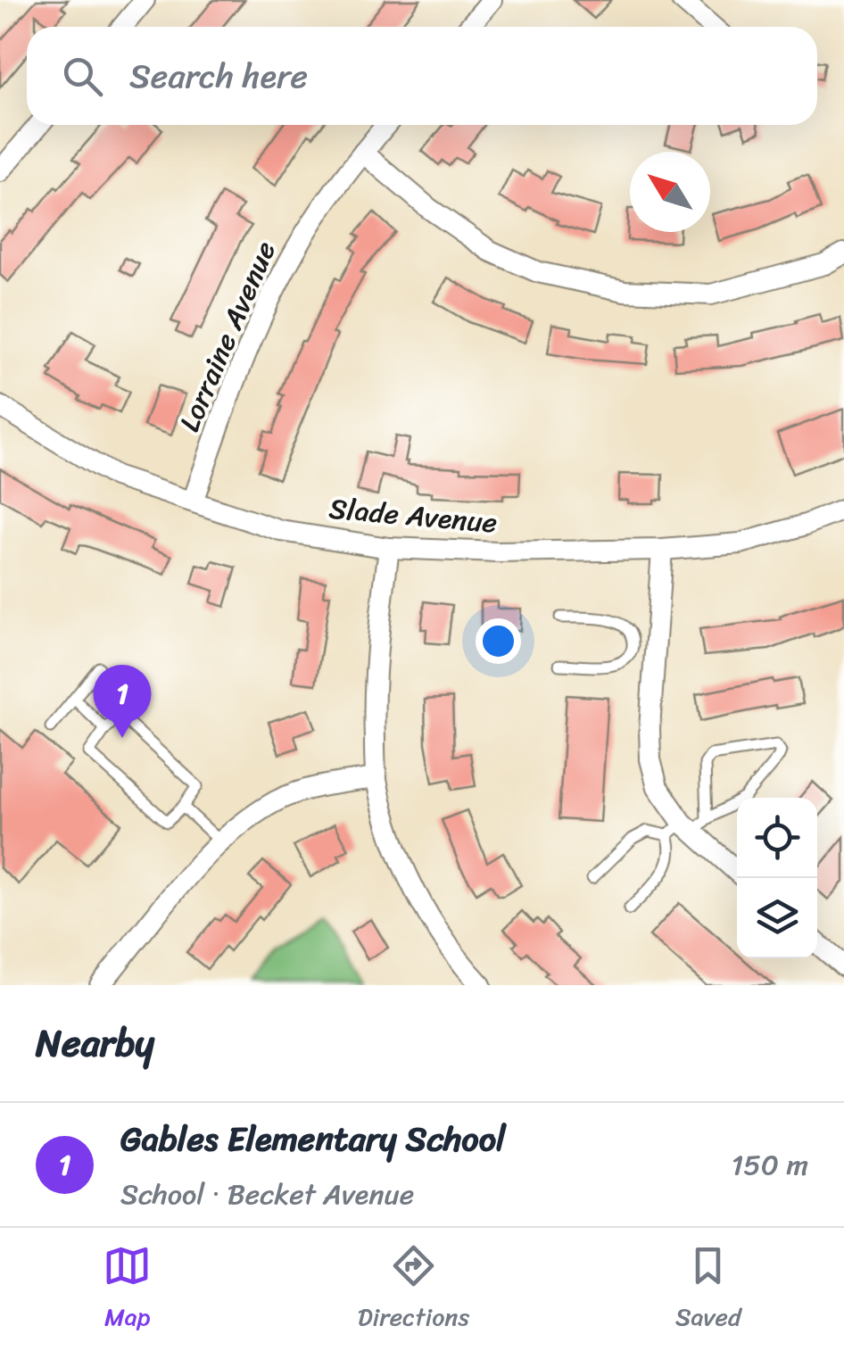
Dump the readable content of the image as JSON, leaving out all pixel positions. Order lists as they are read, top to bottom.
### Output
{
  "streets": {
    "street": ["Lorraine Avenue", "Slade Avenue"]
  },
  "crossings": [
    ["Lorraine Avenue", "Slade Avenue"]
  ],
  "north": "top left",
  "page": {
    "search": "Search here",
    "pins": "1",
    "heading": "Nearby",
    "list": [
      {
        "mark": "1",
        "name": "Gables Elementary School",
        "note": "School · Becket Avenue",
        "value": "150 m"
      }
    ],
    "nav": ["Map", "Directions", "Saved"]
  }
}
